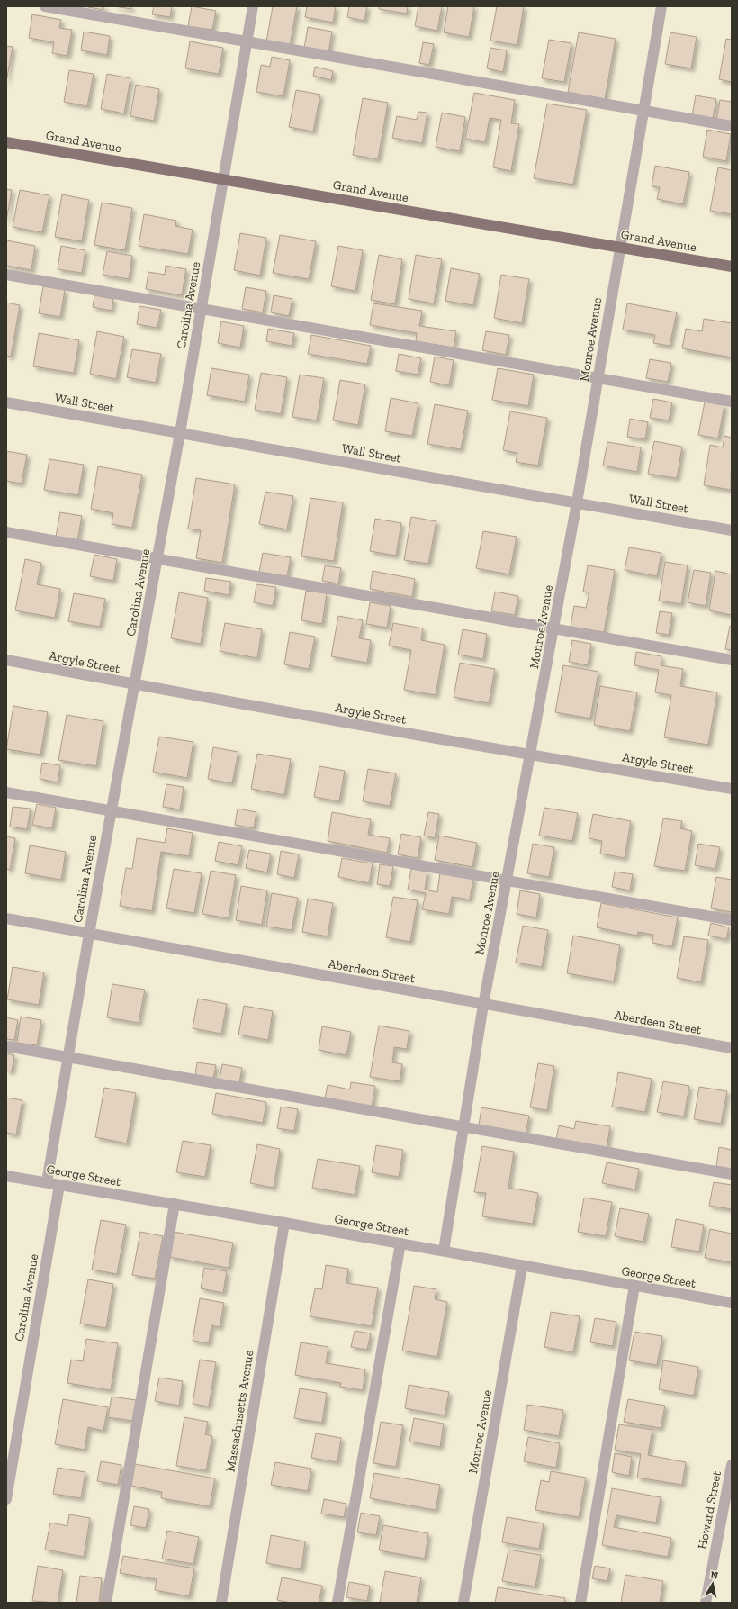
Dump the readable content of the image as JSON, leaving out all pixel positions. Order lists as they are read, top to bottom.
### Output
{
  "streets": {
    "main road": ["Grand Avenue"],
    "street": [
      "Carolina Avenue",
      "Monroe Avenue",
      "Wall Street",
      "Argyle Street",
      "Aberdeen Street",
      "George Street",
      "Massachusetts Avenue",
      "Howard Street"
    ]
  },
  "crossings": [
    ["Grand Avenue", "Carolina Avenue"],
    ["Grand Avenue", "Monroe Avenue"],
    ["Carolina Avenue", "Wall Street"],
    ["Carolina Avenue", "Argyle Street"],
    ["Carolina Avenue", "Aberdeen Street"],
    ["Carolina Avenue", "George Street"],
    ["Monroe Avenue", "Wall Street"],
    ["Monroe Avenue", "Argyle Street"],
    ["Monroe Avenue", "Aberdeen Street"],
    ["Monroe Avenue", "George Street"],
    ["George Street", "Massachusetts Avenue"]
  ],
  "north": "top"
}
